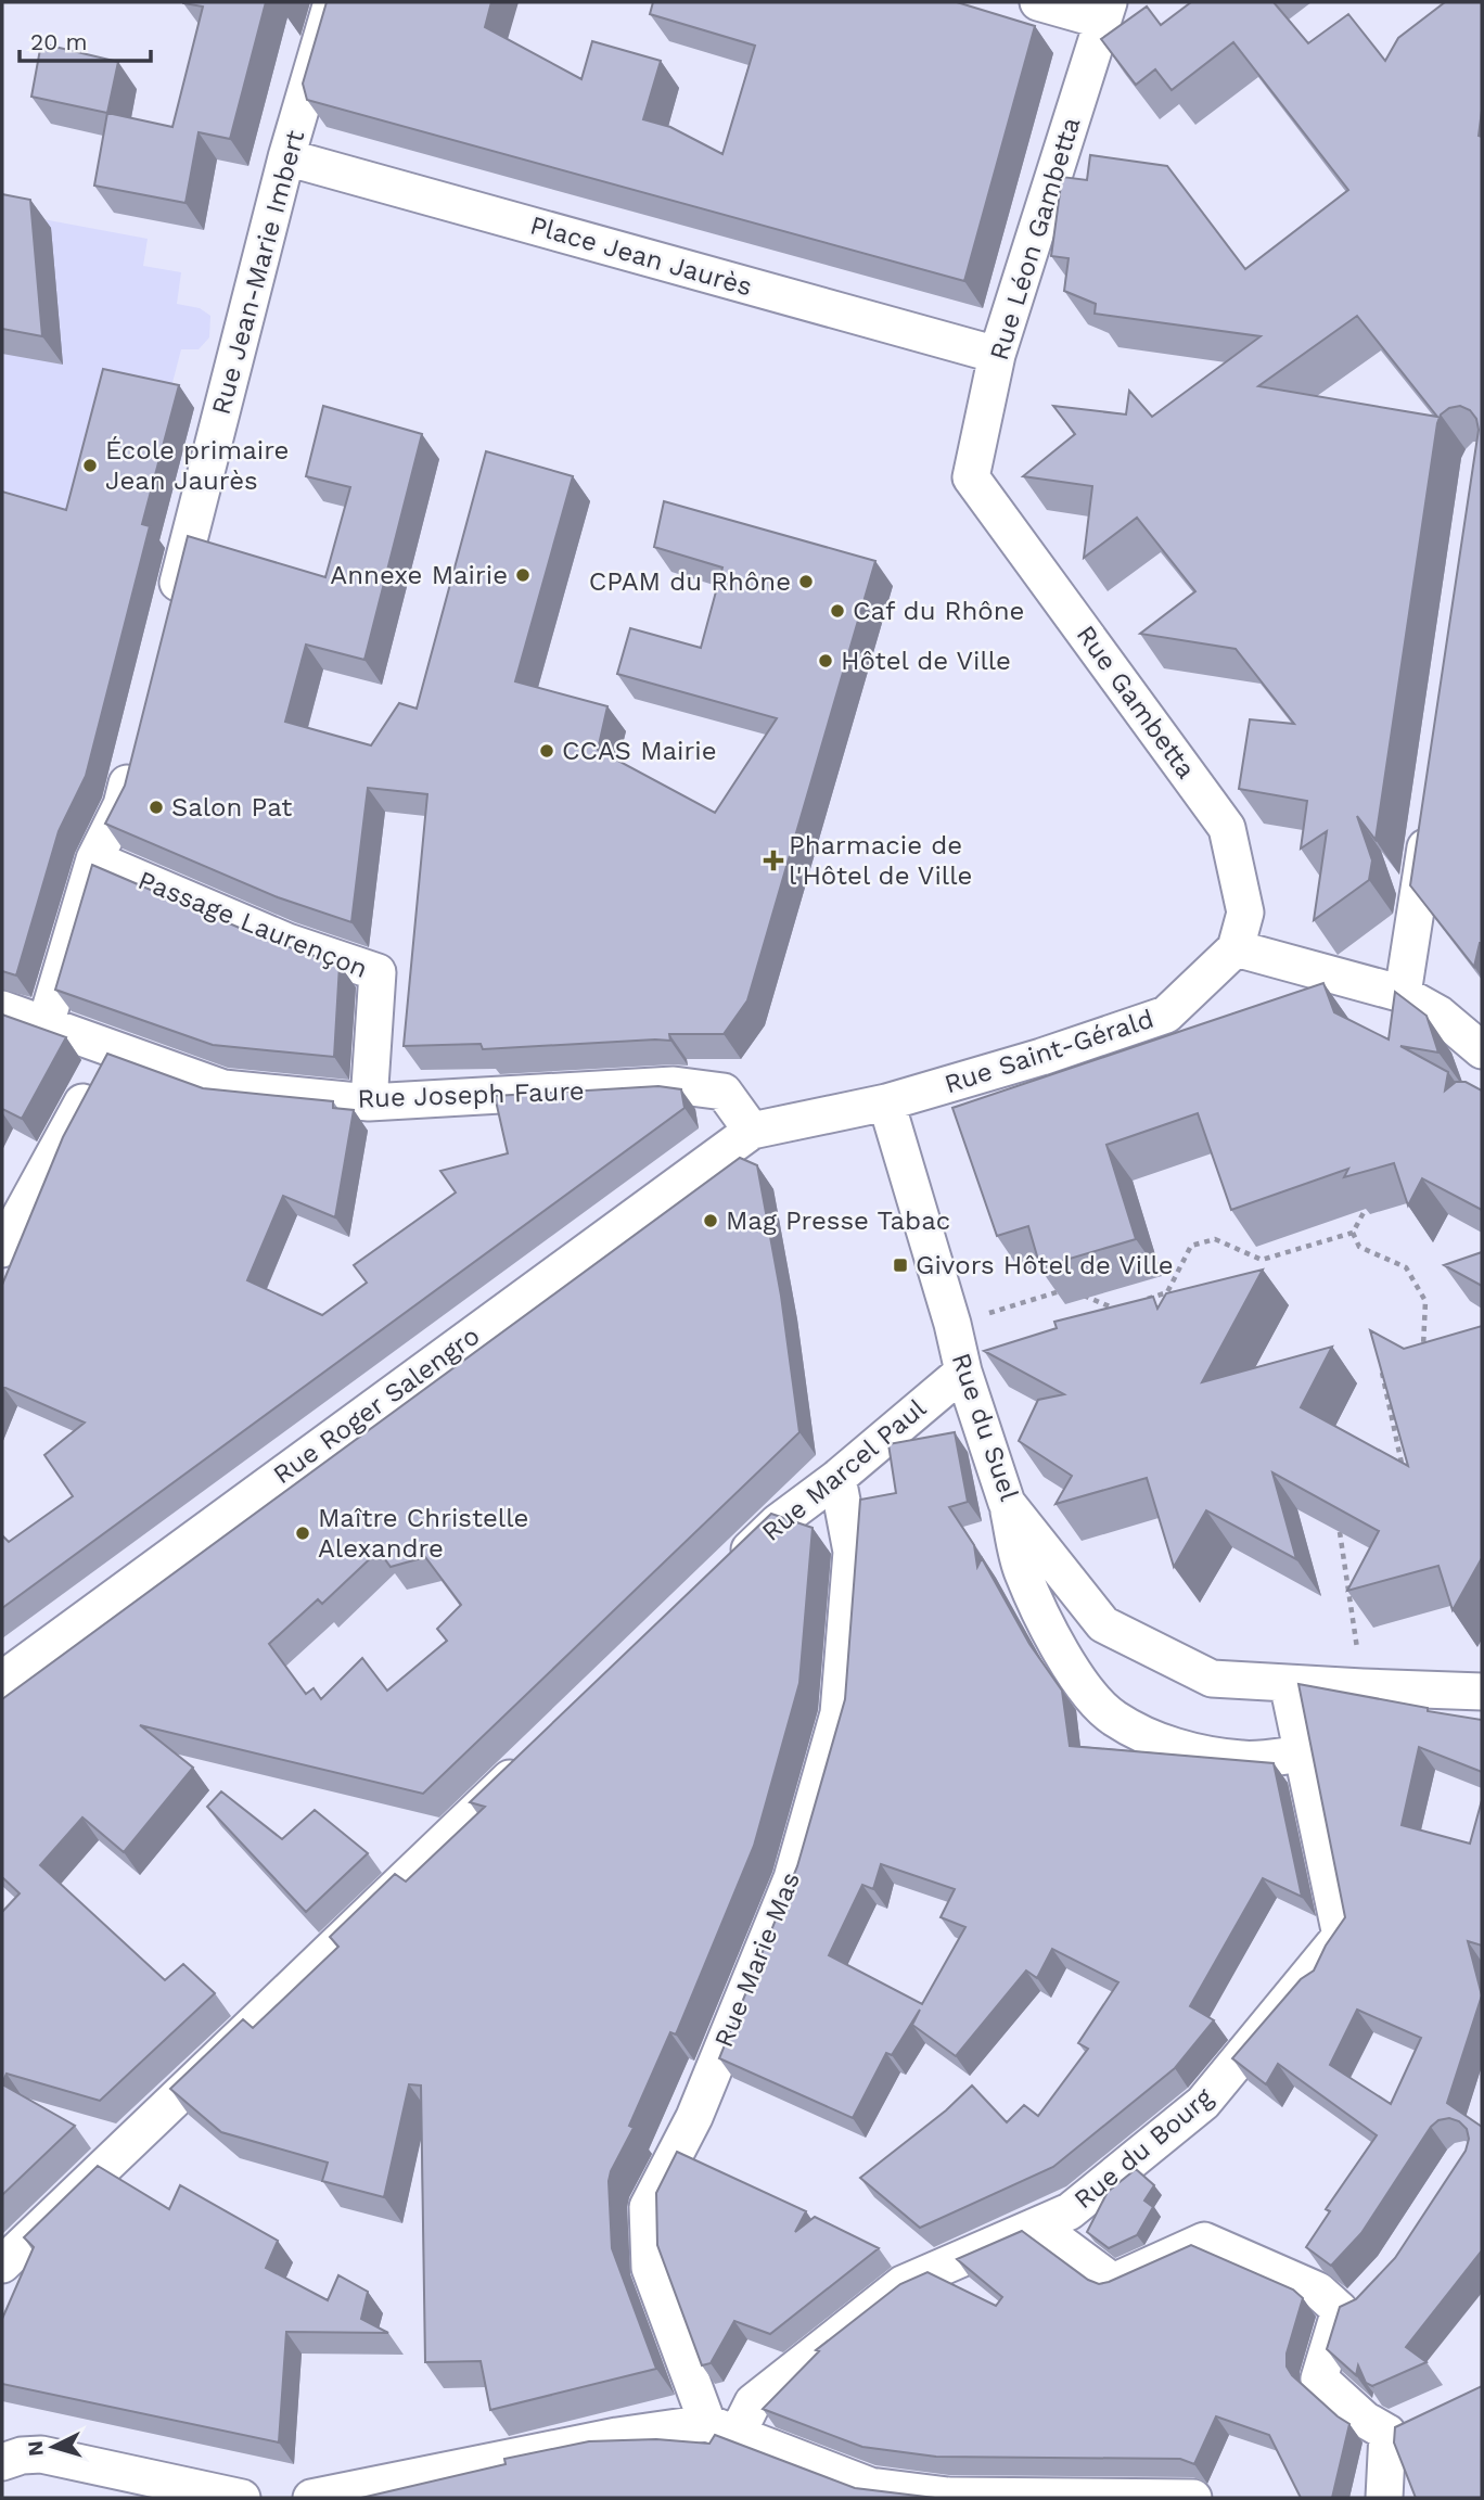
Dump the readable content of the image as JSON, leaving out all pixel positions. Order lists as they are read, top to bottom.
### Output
{
  "streets": {
    "street": [
      "Rue Léon Gambetta",
      "Place Jean Jaurès",
      "Rue Jean-Marie Imbert",
      "Rue Gambetta",
      "Passage Laurençon",
      "Rue Saint-Gérald",
      "Rue Joseph Faure",
      "Rue Roger Salengro",
      "Rue du Suel",
      "Rue Marcel Paul",
      "Rue Marie Mas",
      "Rue du Bourg"
    ]
  },
  "crossings": [
    ["Rue Léon Gambetta", "Place Jean Jaurès"],
    ["Rue Léon Gambetta", "Rue Gambetta"],
    ["Place Jean Jaurès", "Rue Jean-Marie Imbert"],
    ["Rue Gambetta", "Rue Saint-Gérald"],
    ["Passage Laurençon", "Rue Joseph Faure"],
    ["Rue Saint-Gérald", "Rue Joseph Faure"],
    ["Rue Saint-Gérald", "Rue Roger Salengro"],
    ["Rue Saint-Gérald", "Rue du Suel"],
    ["Rue Joseph Faure", "Rue Roger Salengro"],
    ["Rue du Suel", "Rue Marcel Paul"],
    ["Rue du Suel", "Rue du Bourg"],
    ["Rue Marcel Paul", "Rue Marie Mas"],
    ["Rue Marie Mas", "Rue du Bourg"]
  ],
  "places": {
    "other": [
      "École primaire Jean Jaurès",
      "Annexe Mairie",
      "CPAM du Rhône",
      "Caf du Rhône",
      "Hôtel de Ville",
      "CCAS Mairie",
      "Salon Pat",
      "Mag Presse Tabac",
      "Maître Christelle Alexandre"
    ],
    "health": ["Pharmacie de l'Hôtel de Ville"],
    "transit": ["Givors Hôtel de Ville"]
  },
  "scale_bar": "20 m",
  "north": "left"
}
